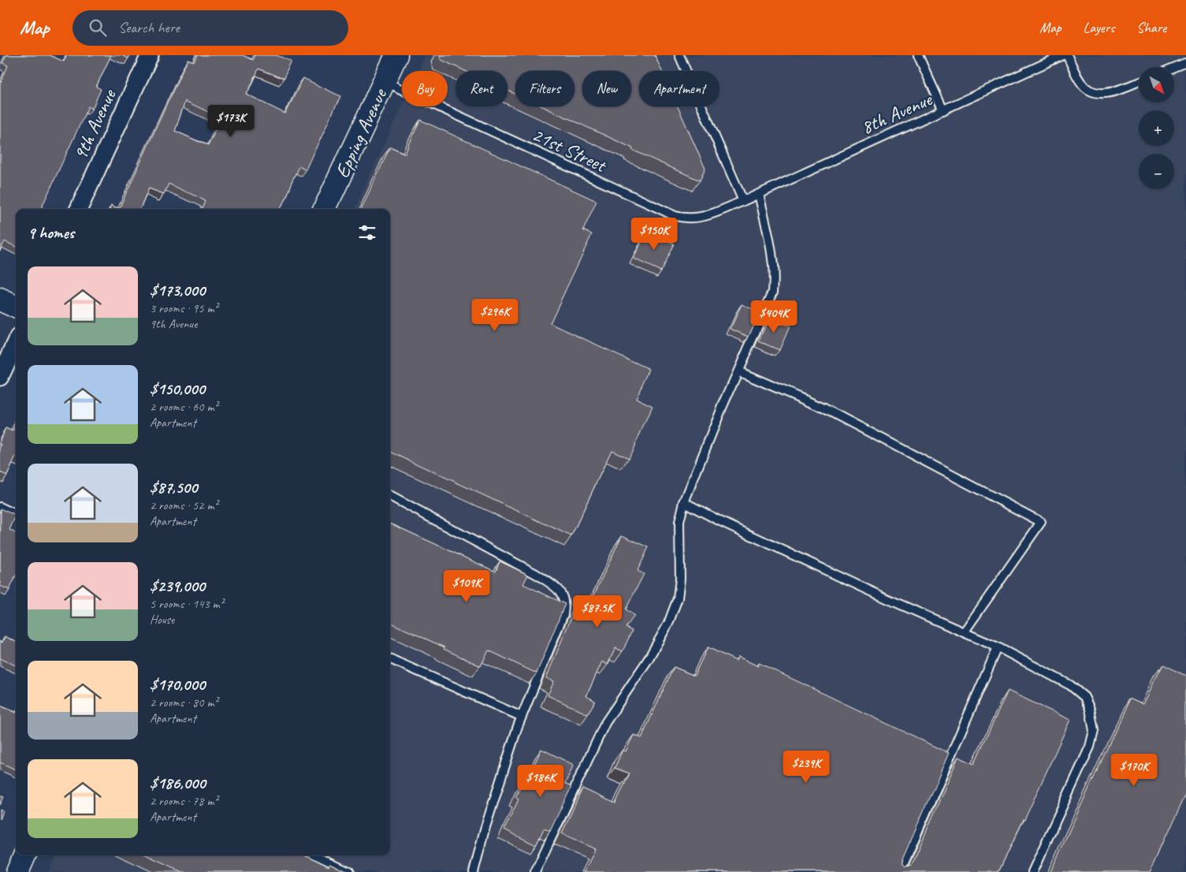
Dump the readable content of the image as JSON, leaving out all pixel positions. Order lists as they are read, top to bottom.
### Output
{
  "streets": {
    "street": ["9th Avenue", "Epping Avenue"],
    "lane": ["8th Avenue", "21st Street"]
  },
  "crossings": [
    ["8th Avenue", "21st Street"],
    ["Epping Avenue", "21st Street"]
  ],
  "north": "bottom right",
  "page": {
    "header": "Map",
    "search": "Search here",
    "nav": ["Map", "Layers", "Share"],
    "map_buttons": ["+", "−"],
    "chip": [
      "Buy",
      "Rent",
      "Filters",
      "New",
      "Apartment"
    ],
    "price": [
      "$173K",
      "$150K",
      "$296K",
      "$404K",
      "$109K",
      "$87.5K",
      "$239K",
      "$170K",
      "$186K"
    ],
    "heading": "9 homes",
    "list": [
      {
        "name": "$173,000",
        "note": "3 rooms · 95 m² · 9th Avenue"
      },
      {
        "name": "$150,000",
        "note": "2 rooms · 60 m² · Apartment"
      },
      {
        "name": "$87,500",
        "note": "2 rooms · 52 m² · Apartment"
      },
      {
        "name": "$239,000",
        "note": "5 rooms · 143 m² · House"
      },
      {
        "name": "$170,000",
        "note": "2 rooms · 80 m² · Apartment"
      },
      {
        "name": "$186,000",
        "note": "2 rooms · 78 m² · Apartment"
      }
    ]
  }
}
